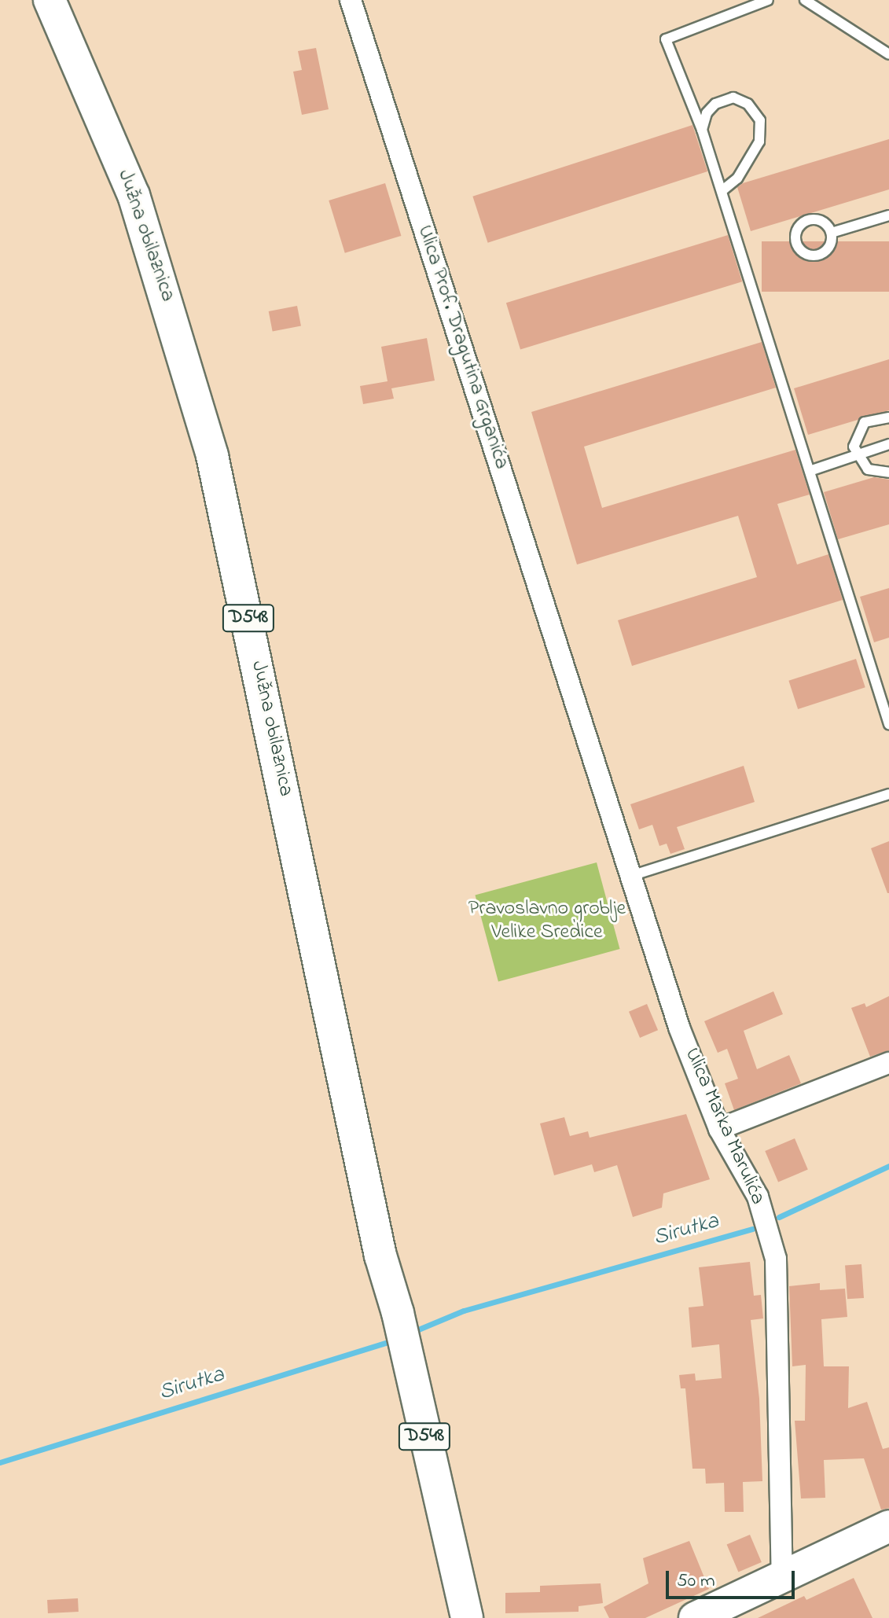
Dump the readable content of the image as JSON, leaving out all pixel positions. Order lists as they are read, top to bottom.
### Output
{
  "streets": {
    "main road": ["Južna obilaznica", "D548"],
    "street": ["Ulica Prof. Dragutina Grganića", "Ulica Marka Marulića"]
  },
  "crossings": [
    ["Ulica Prof. Dragutina Grganića", "Ulica Marka Marulića"]
  ],
  "water": ["Sirutka"],
  "parks": ["Pravoslavno groblje Velike Sredice"],
  "scale_bar": "50 m"
}
